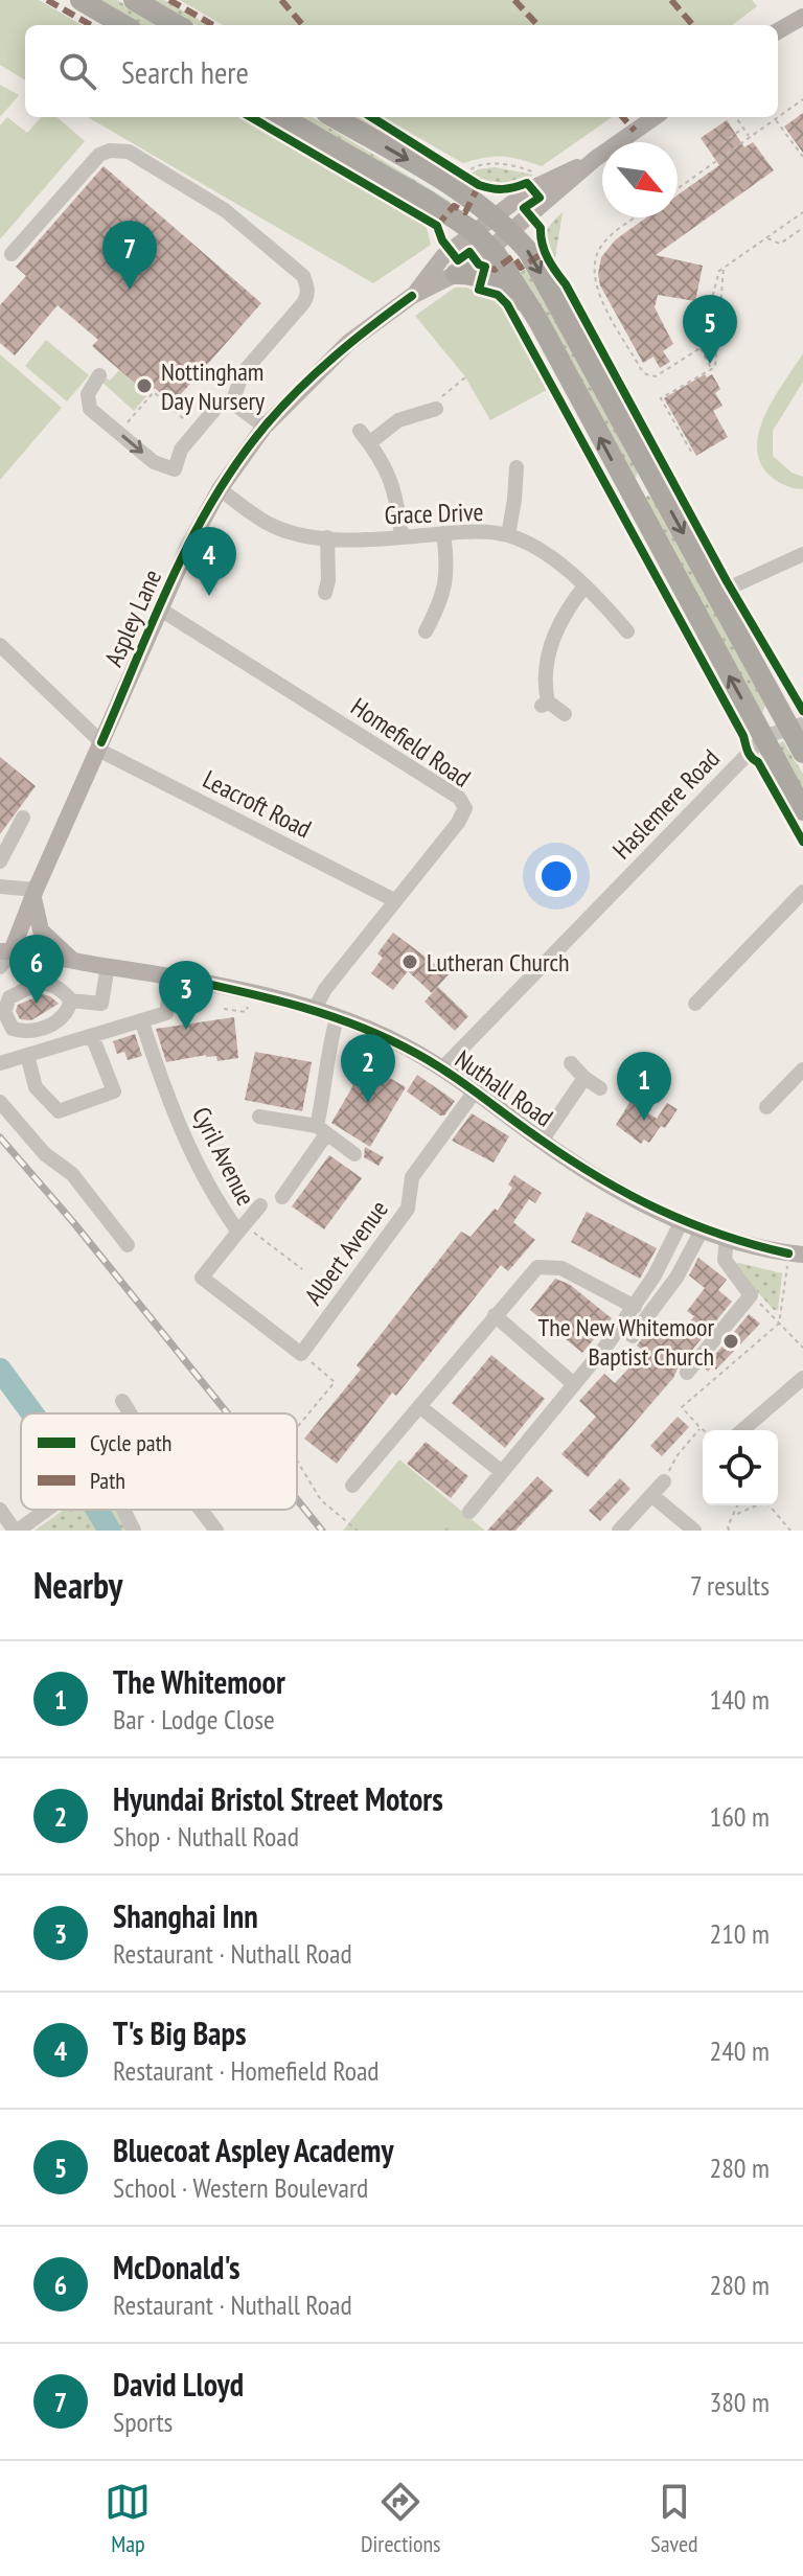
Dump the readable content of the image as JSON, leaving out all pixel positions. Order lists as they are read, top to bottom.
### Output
{
  "streets": {
    "main road": ["Aspley Lane", "Nuthall Road"],
    "street": [
      "Grace Drive",
      "Homefield Road",
      "Leacroft Road",
      "Haslemere Road",
      "Cyril Avenue",
      "Albert Avenue"
    ]
  },
  "crossings": [
    ["Grace Drive", "Aspley Lane"],
    ["Aspley Lane", "Homefield Road"],
    ["Aspley Lane", "Leacroft Road"],
    ["Aspley Lane", "Nuthall Road"],
    ["Homefield Road", "Leacroft Road"],
    ["Homefield Road", "Nuthall Road"],
    ["Haslemere Road", "Nuthall Road"],
    ["Nuthall Road", "Albert Avenue"],
    ["Cyril Avenue", "Albert Avenue"]
  ],
  "places": ["Nottingham Day Nursery", "Lutheran Church", "The New Whitemoor Baptist Church"],
  "legend": ["Cycle path", "Path"],
  "north": "bottom right",
  "page": {
    "search": "Search here",
    "pins": [
      "7",
      "5",
      "4",
      "6",
      "3",
      "2",
      "1"
    ],
    "heading": ["Nearby", "7 results"],
    "list": [
      {
        "mark": "1",
        "name": "The Whitemoor",
        "note": "Bar · Lodge Close",
        "value": "140 m"
      },
      {
        "mark": "2",
        "name": "Hyundai Bristol Street Motors",
        "note": "Shop · Nuthall Road",
        "value": "160 m"
      },
      {
        "mark": "3",
        "name": "Shanghai Inn",
        "note": "Restaurant · Nuthall Road",
        "value": "210 m"
      },
      {
        "mark": "4",
        "name": "T's Big Baps",
        "note": "Restaurant · Homefield Road",
        "value": "240 m"
      },
      {
        "mark": "5",
        "name": "Bluecoat Aspley Academy",
        "note": "School · Western Boulevard",
        "value": "280 m"
      },
      {
        "mark": "6",
        "name": "McDonald's",
        "note": "Restaurant · Nuthall Road",
        "value": "280 m"
      },
      {
        "mark": "7",
        "name": "David Lloyd",
        "note": "Sports",
        "value": "380 m"
      }
    ],
    "nav": ["Map", "Directions", "Saved"]
  }
}
